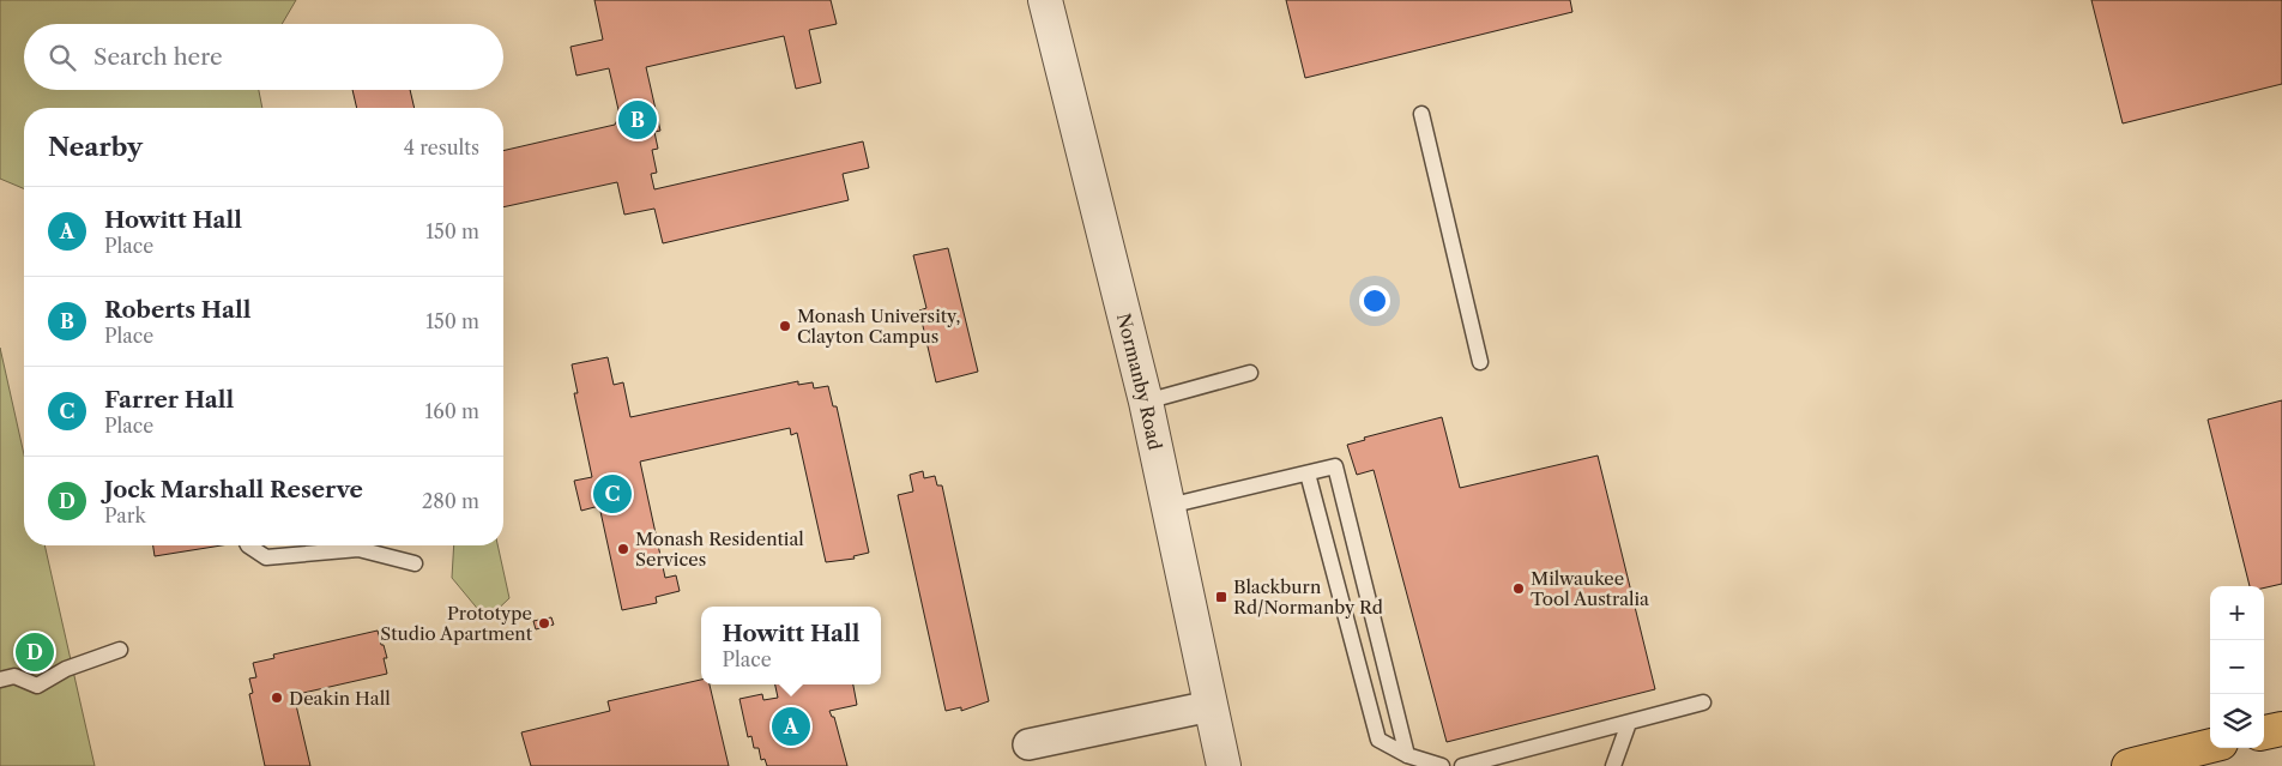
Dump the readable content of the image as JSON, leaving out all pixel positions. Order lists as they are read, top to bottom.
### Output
{
  "streets": {
    "street": ["Normanby Road"]
  },
  "places": {
    "other": [
      "Monash University, Clayton Campus",
      "Monash Residential Services",
      "Milwaukee Tool Australia",
      "Prototype Studio Apartment",
      "Deakin Hall"
    ],
    "transit": ["Blackburn Rd/Normanby Rd"]
  },
  "page": {
    "search": "Search here",
    "pins": [
      "B",
      "C",
      "D",
      "A"
    ],
    "heading": ["Nearby", "4 results"],
    "list": [
      {
        "mark": "A",
        "name": "Howitt Hall",
        "note": "Place",
        "value": "150 m"
      },
      {
        "mark": "B",
        "name": "Roberts Hall",
        "note": "Place",
        "value": "150 m"
      },
      {
        "mark": "C",
        "name": "Farrer Hall",
        "note": "Place",
        "value": "160 m"
      },
      {
        "mark": "D",
        "name": "Jock Marshall Reserve",
        "note": "Park",
        "value": "280 m"
      }
    ],
    "map_buttons": ["+", "−"],
    "popup": ["Howitt Hall", "Place"]
  }
}
